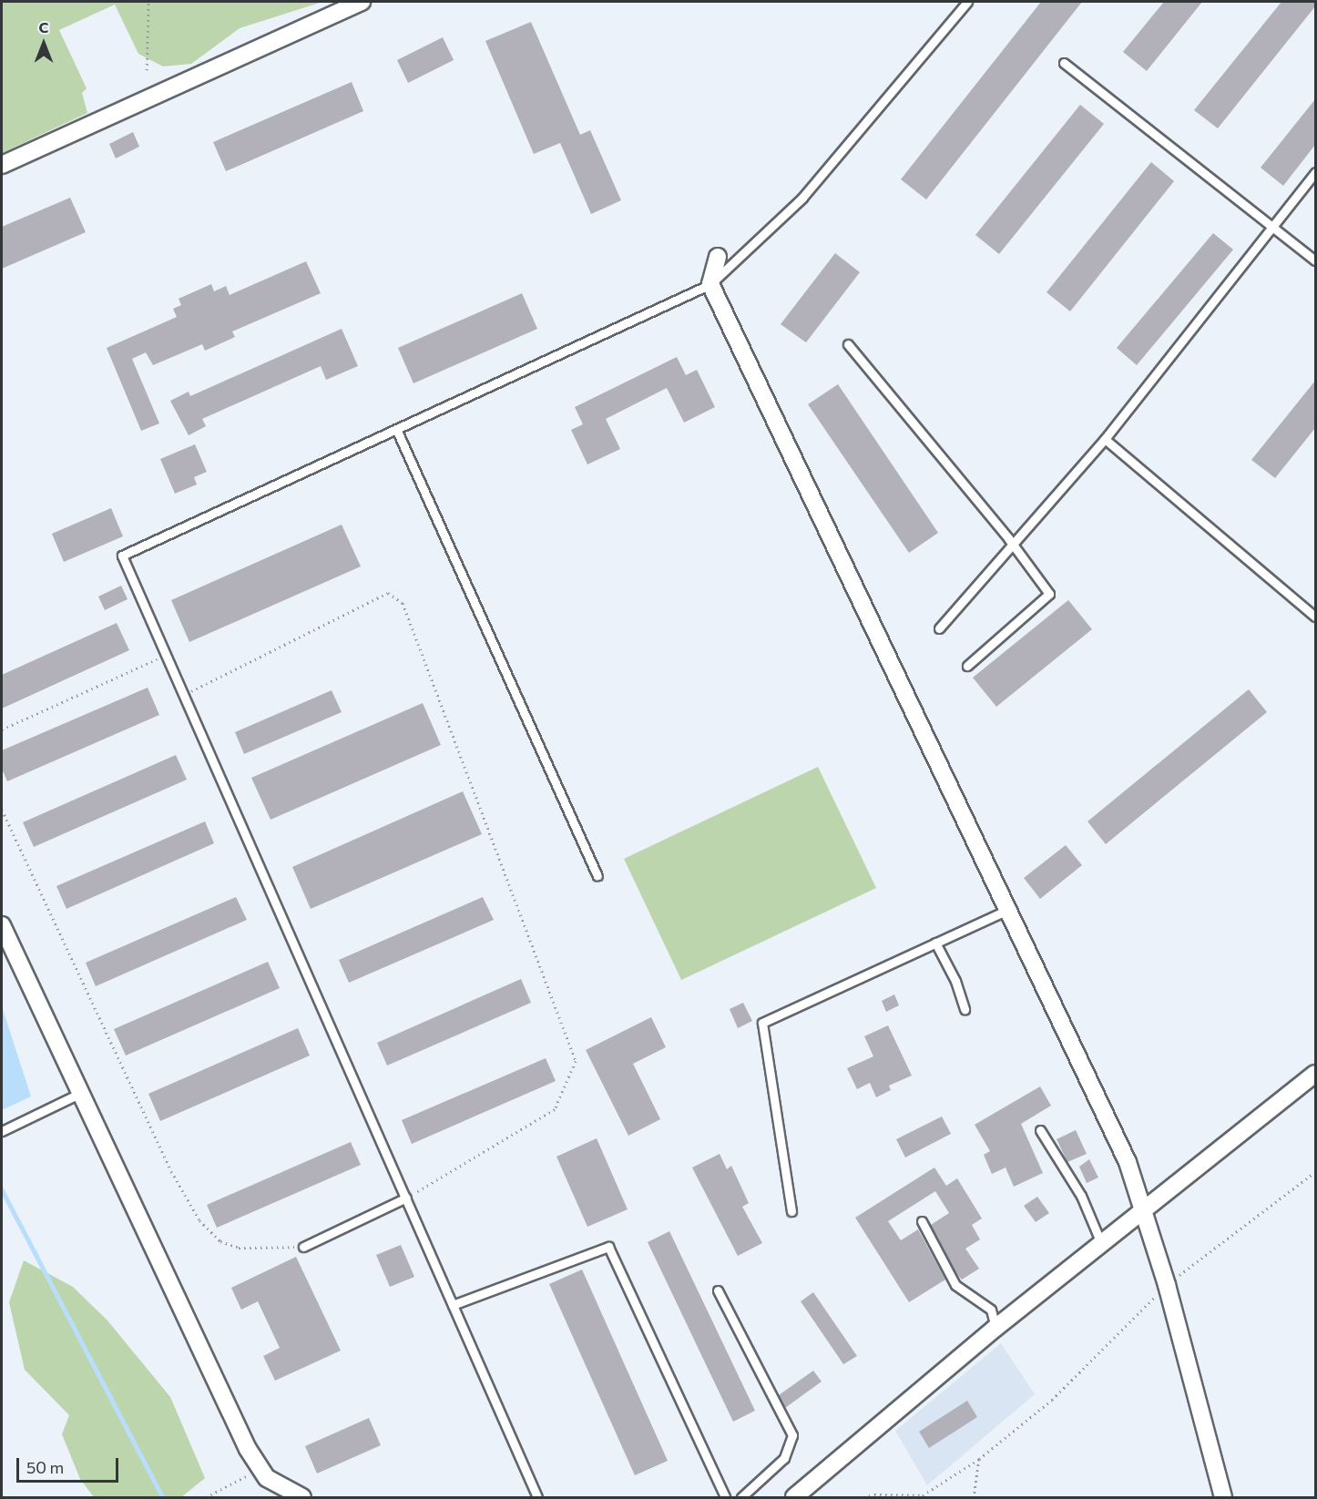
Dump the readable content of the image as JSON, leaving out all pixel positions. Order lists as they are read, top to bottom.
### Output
{
  "scale_bar": "50 m",
  "north": "top"
}
